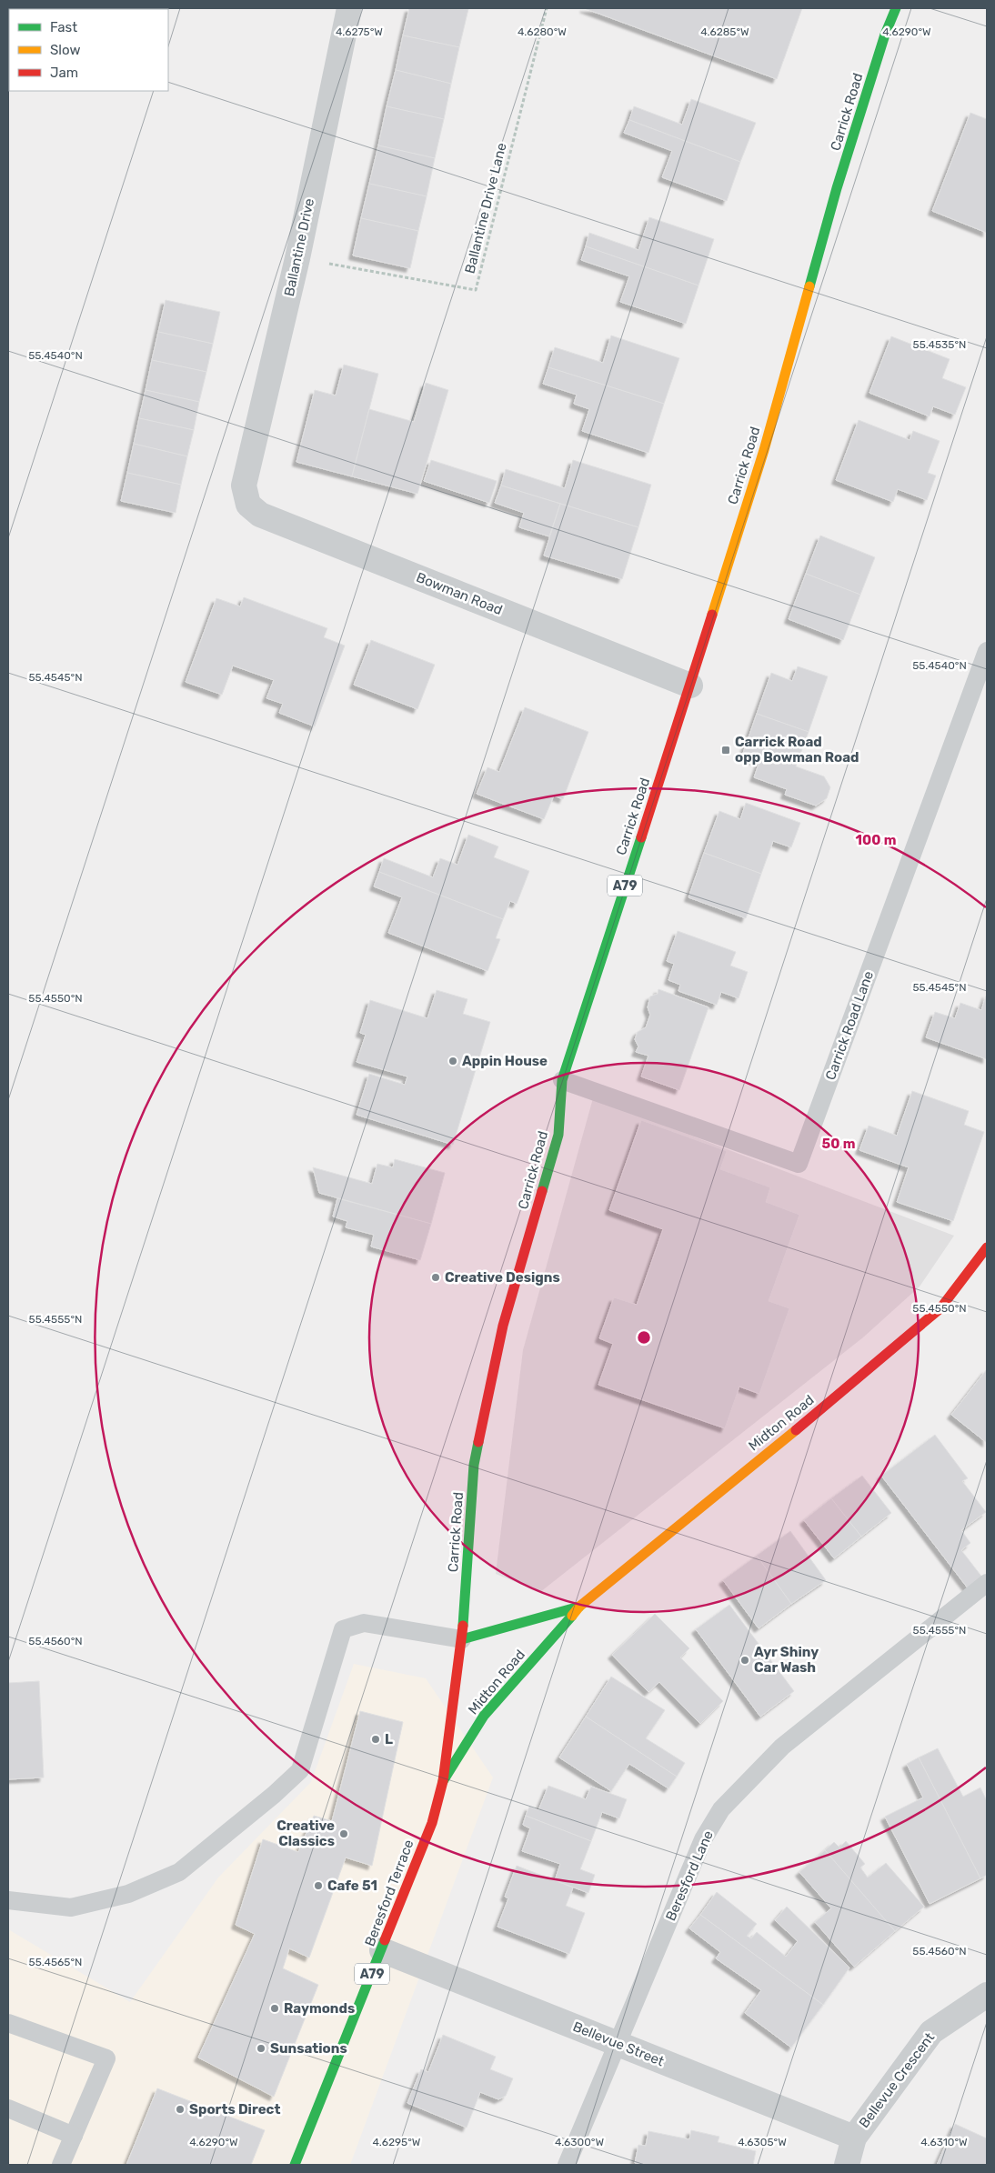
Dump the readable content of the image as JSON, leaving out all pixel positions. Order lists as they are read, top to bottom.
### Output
{
  "streets": {
    "main road": [
      "Carrick Road",
      "A79",
      "Midton Road",
      "Beresford Terrace"
    ],
    "street": [
      "Ballantine Drive",
      "Bowman Road",
      "Bellevue Street",
      "Bellevue Crescent"
    ],
    "lane": ["Carrick Road Lane", "Beresford Lane"],
    "path": ["Ballantine Drive Lane"]
  },
  "crossings": [
    ["Carrick Road", "Bowman Road"],
    ["Carrick Road", "Carrick Road Lane"],
    ["Carrick Road", "Midton Road"],
    ["Carrick Road", "Beresford Terrace"],
    ["Ballantine Drive Lane", "Ballantine Drive"],
    ["Ballantine Drive", "Bowman Road"],
    ["Midton Road", "Beresford Terrace"],
    ["Beresford Lane", "Bellevue Street"],
    ["Beresford Terrace", "Bellevue Street"],
    ["Bellevue Street", "Bellevue Crescent"]
  ],
  "places": {
    "transit": ["Carrick Road opp Bowman Road"],
    "other": [
      "Appin House",
      "Creative Designs",
      "Ayr Shiny Car Wash",
      "L",
      "Creative Classics",
      "Cafe 51",
      "Raymonds",
      "Sunsations",
      "Sports Direct"
    ]
  },
  "legend": ["Fast", "Slow", "Jam"],
  "coordinates": [
    "4.6275°W",
    "4.6280°W",
    "4.6285°W",
    "4.6290°W",
    "55.4535°N",
    "55.4540°N",
    "55.4545°N",
    "55.4550°N",
    "55.4555°N",
    "55.4560°N",
    "55.4565°N",
    "4.6295°W",
    "4.6300°W",
    "4.6305°W",
    "4.6310°W"
  ],
  "rings": ["100 m", "50 m"]
}
